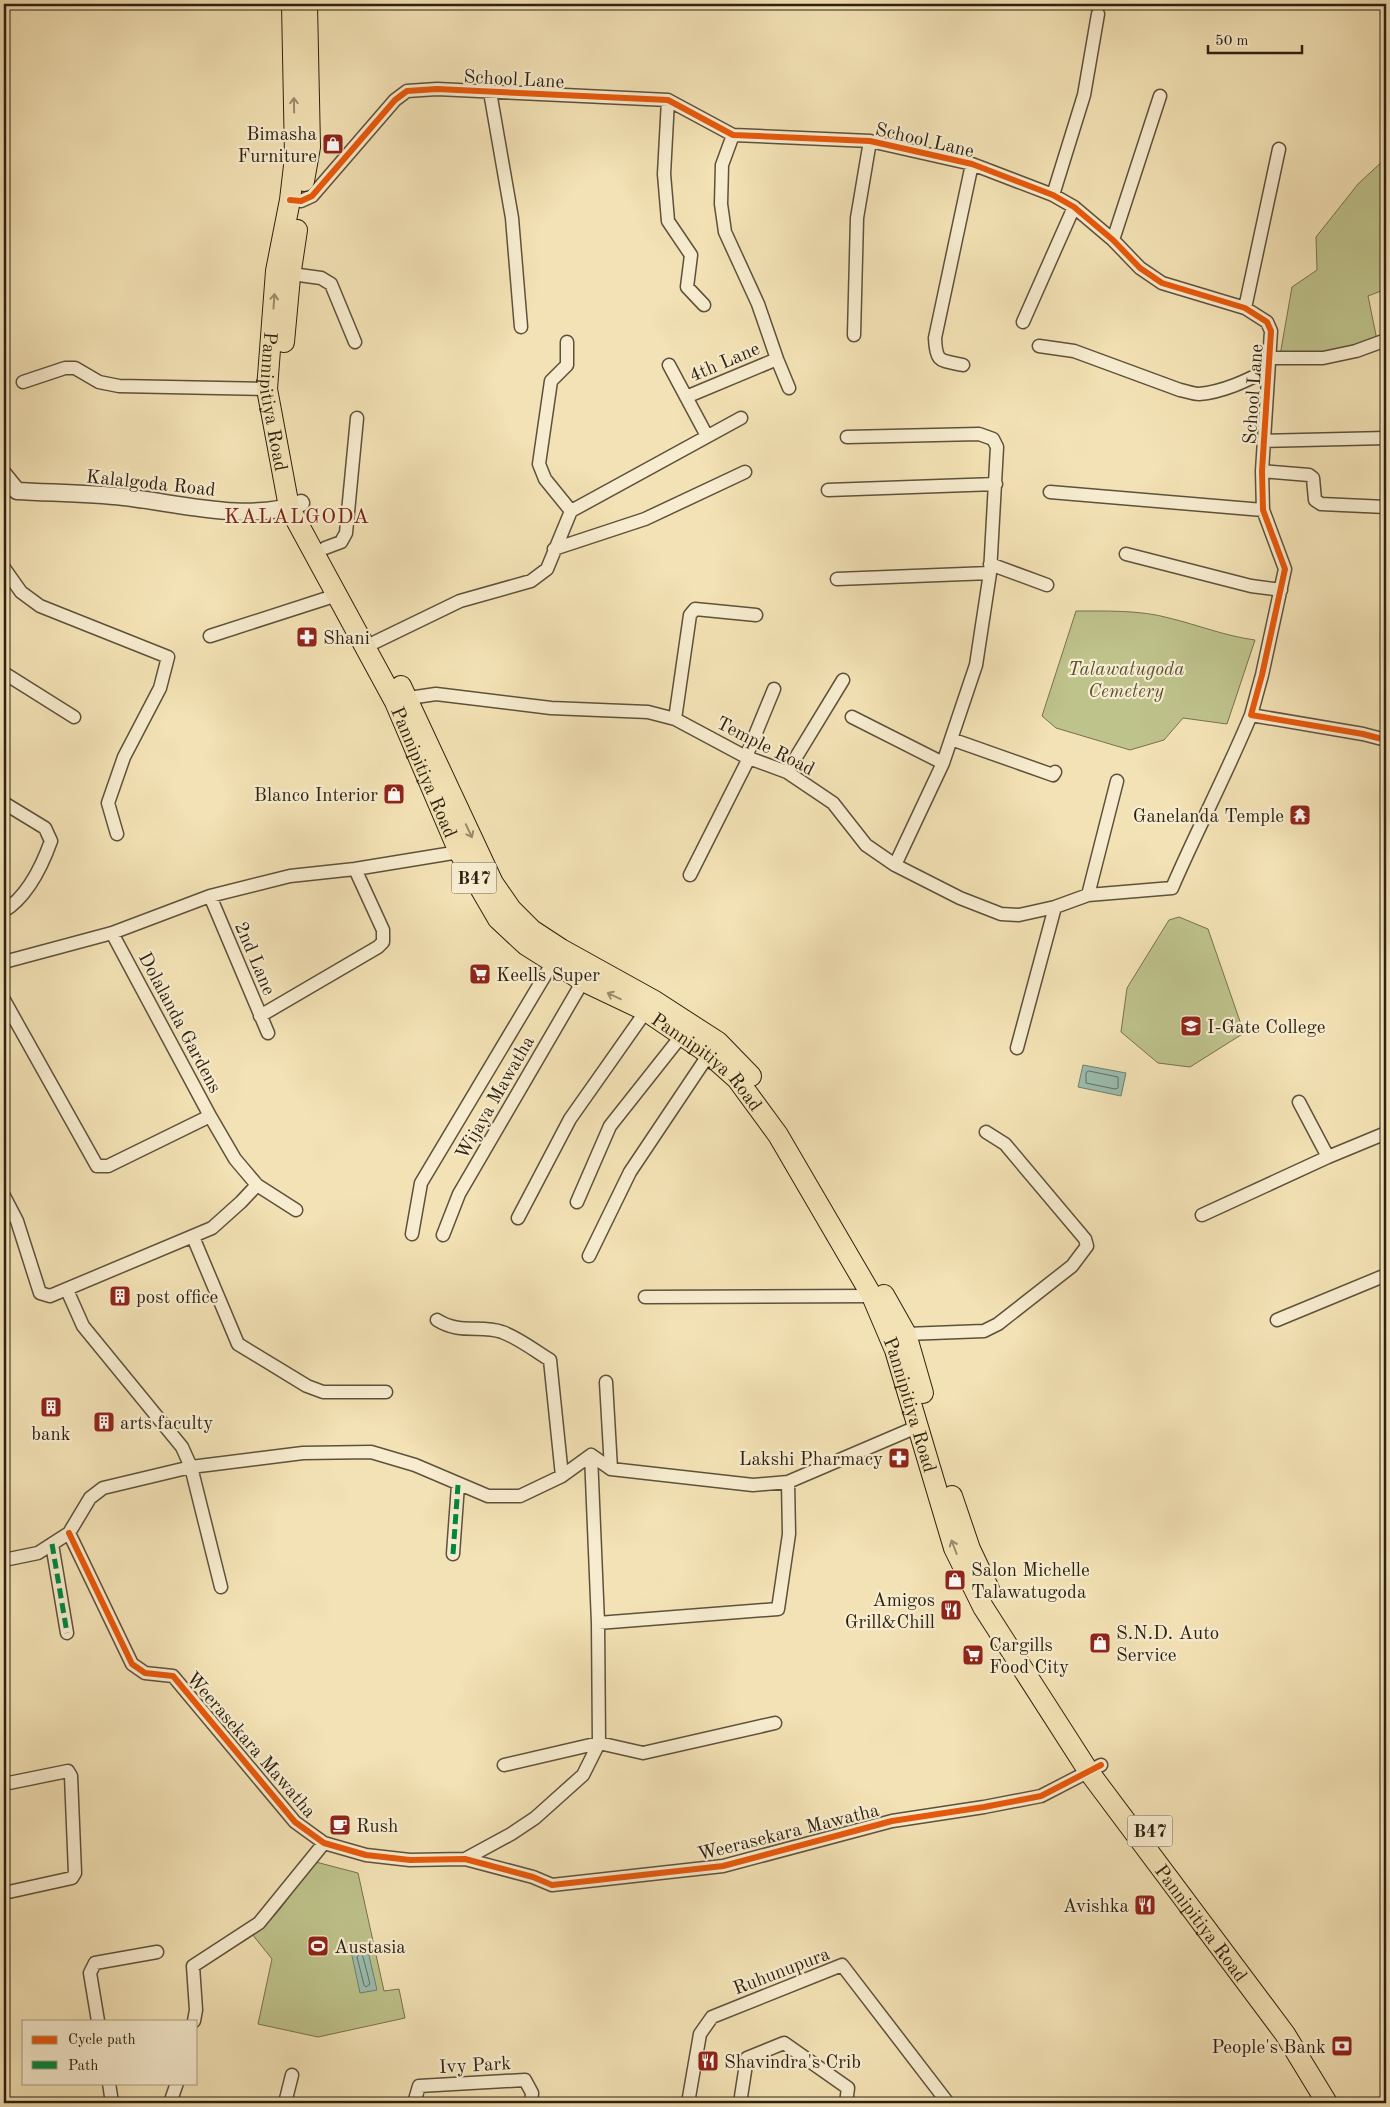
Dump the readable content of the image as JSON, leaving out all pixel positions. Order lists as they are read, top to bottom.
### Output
{
  "streets": {
    "main road": ["Pannipitiya Road", "B47"],
    "street": [
      "School Lane",
      "4th Lane",
      "Kalalgoda Road",
      "Temple Road",
      "2nd Lane",
      "Dolalanda Gardens",
      "Wijaya Mawatha",
      "Weerasekara Mawatha",
      "Ruhunupura",
      "Ivy Park"
    ]
  },
  "crossings": [
    ["School Lane", "Pannipitiya Road"],
    ["School Lane", "Temple Road"],
    ["Pannipitiya Road", "Kalalgoda Road"],
    ["Pannipitiya Road", "Temple Road"],
    ["Pannipitiya Road", "Wijaya Mawatha"],
    ["Pannipitiya Road", "Weerasekara Mawatha"]
  ],
  "districts": ["KALALGODA"],
  "parks": ["Talawatugoda Cemetery"],
  "places": {
    "shop": [
      "Bimasha Furniture",
      "Blanco Interior",
      "Salon Michelle Talawatugoda",
      "S.N.D. Auto Service"
    ],
    "pharmacy": ["Shani", "Lakshi Pharmacy"],
    "temple": ["Ganelanda Temple"],
    "supermarket": ["Keells Super", "Cargills Food City"],
    "school or university": ["I-Gate College"],
    "building": ["post office", "bank", "arts faculty"],
    "restaurant": ["Amigos Grill&Chill", "Avishka", "Shavindra's Crib"],
    "cafe": ["Rush"],
    "sports": ["Austasia"],
    "bank": ["People's Bank"]
  },
  "legend": ["Cycle path", "Path"],
  "scale_bar": "50 m"
}
